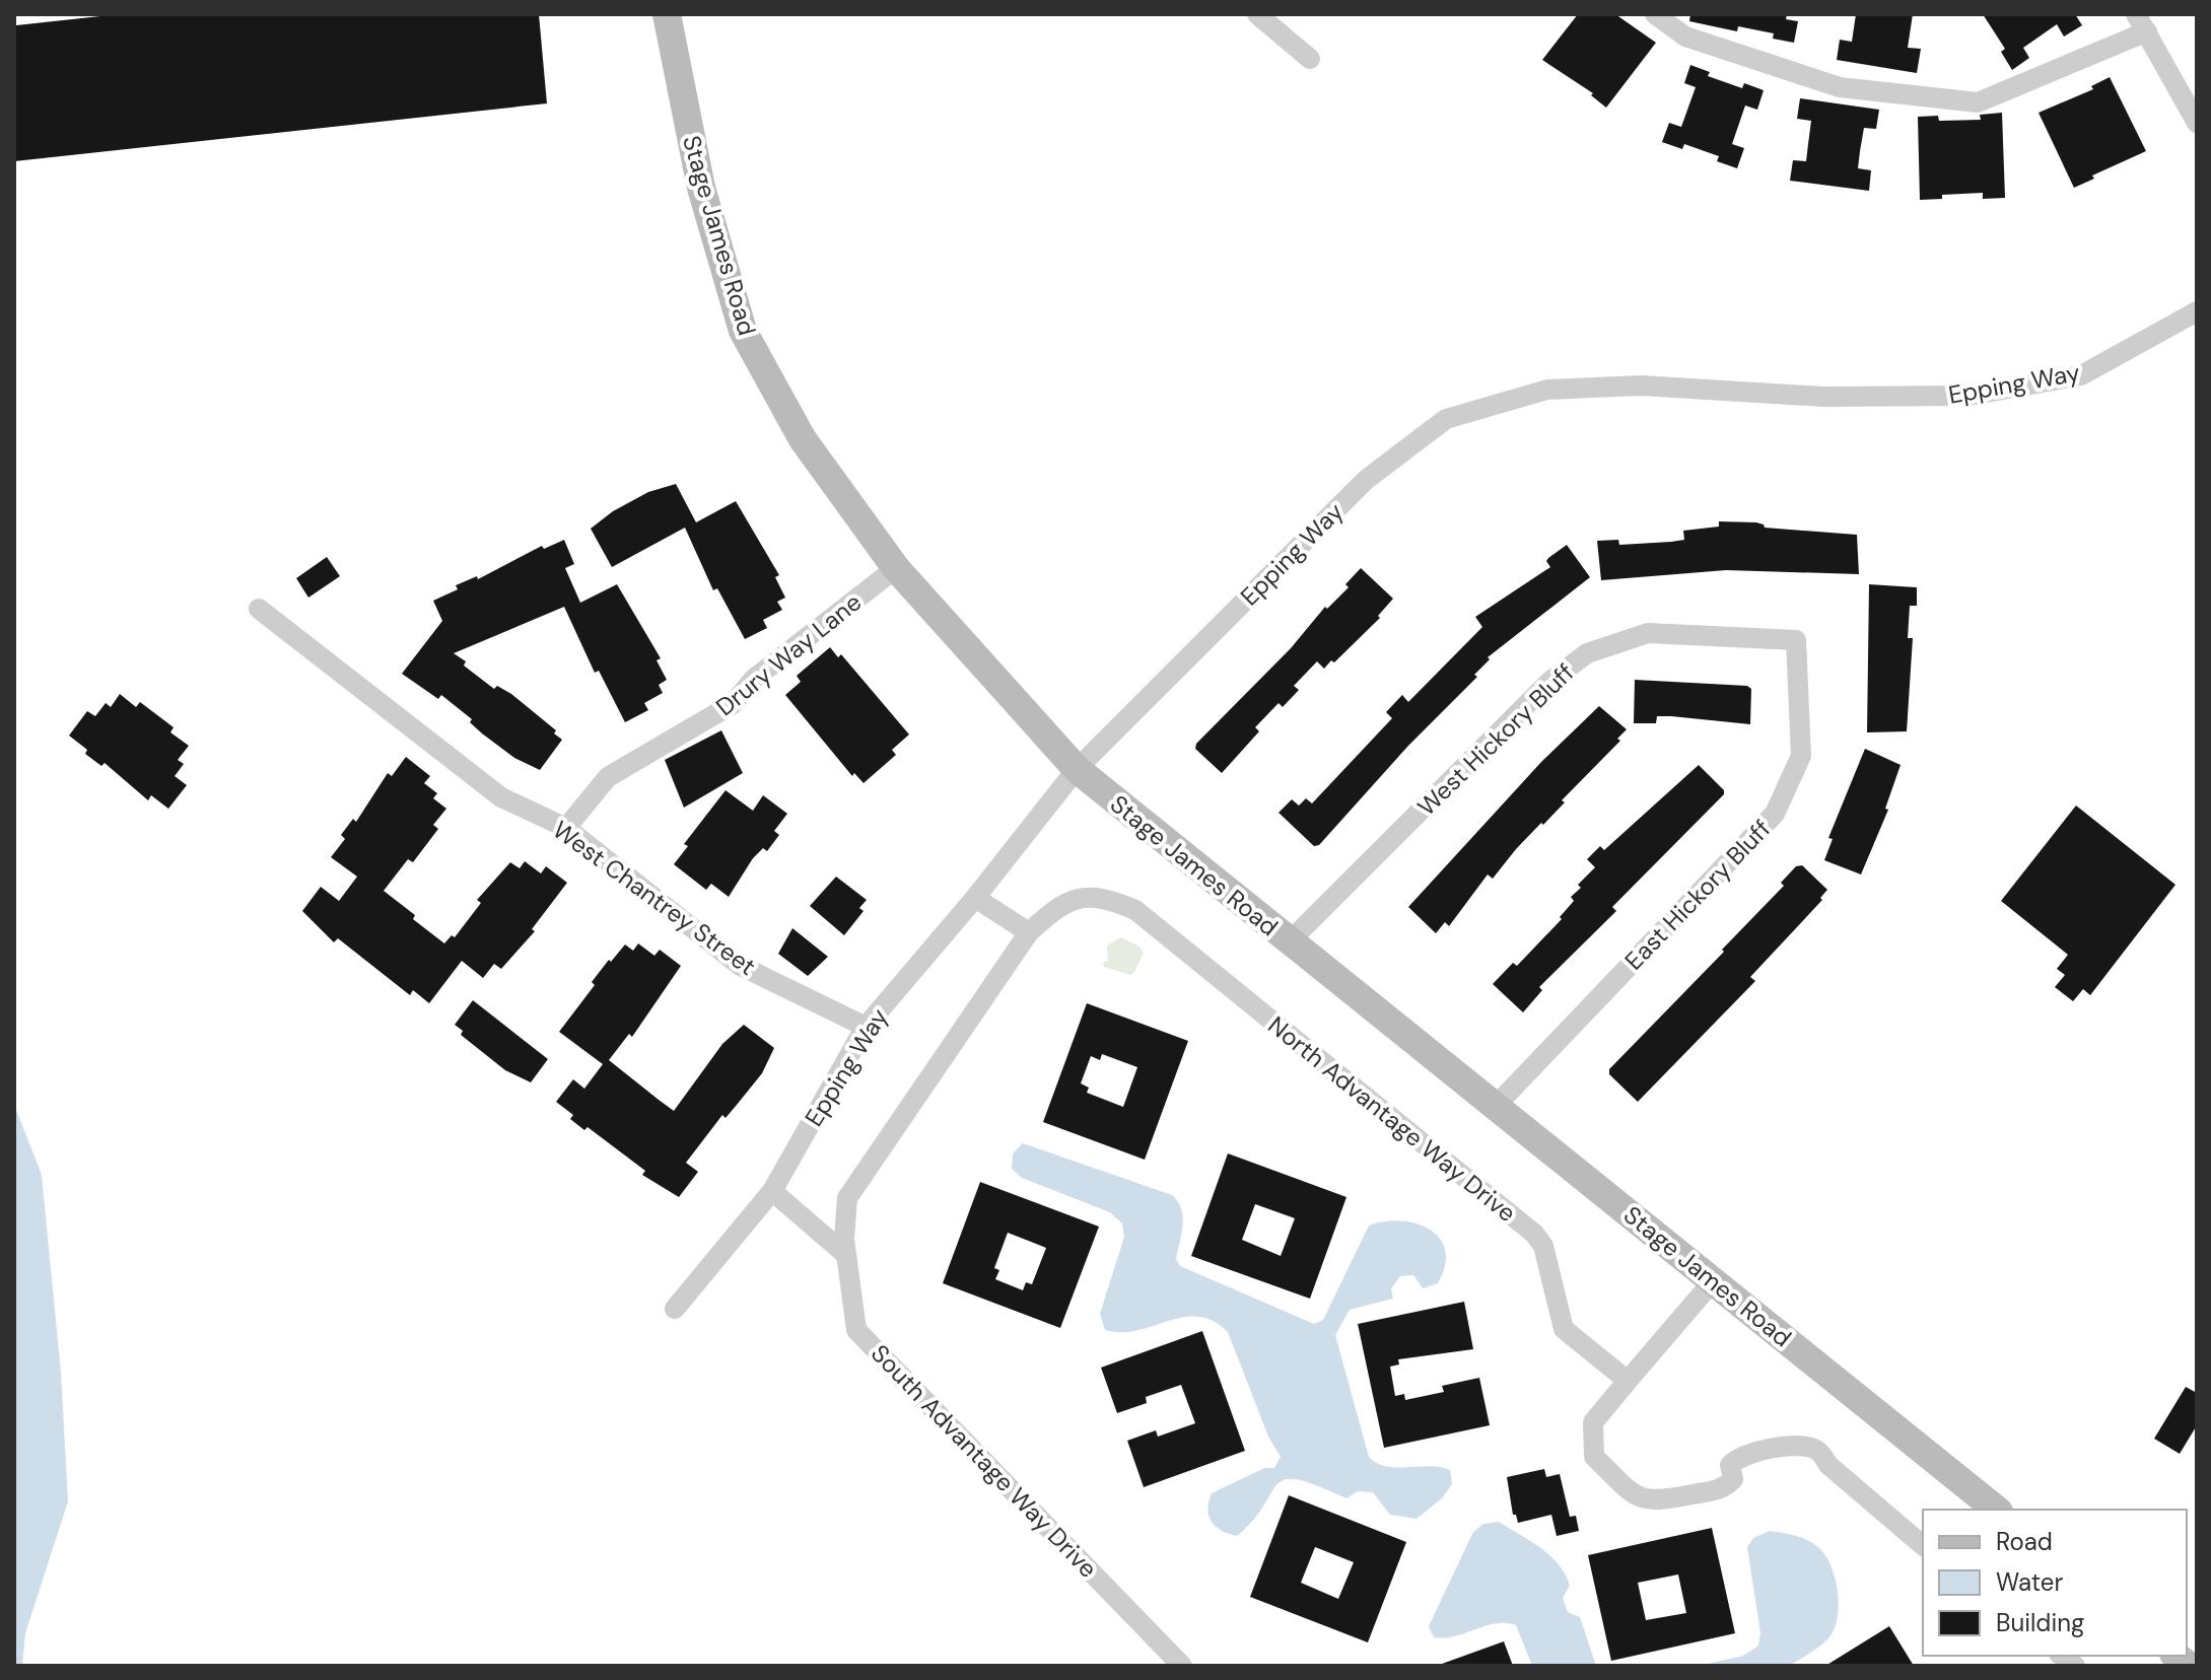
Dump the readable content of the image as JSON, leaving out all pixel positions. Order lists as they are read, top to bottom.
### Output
{
  "streets": {
    "main road": ["Stage James Road"],
    "street": [
      "Epping Way",
      "Drury Way Lane",
      "West Hickory Bluff",
      "East Hickory Bluff",
      "West Chantrey Street",
      "North Advantage Way Drive",
      "South Advantage Way Drive"
    ]
  },
  "crossings": [
    ["Stage James Road", "Epping Way"],
    ["Stage James Road", "Drury Way Lane"],
    ["Stage James Road", "West Hickory Bluff"],
    ["Stage James Road", "East Hickory Bluff"],
    ["Epping Way", "West Chantrey Street"],
    ["Drury Way Lane", "West Chantrey Street"],
    ["West Hickory Bluff", "East Hickory Bluff"],
    ["North Advantage Way Drive", "South Advantage Way Drive"]
  ],
  "legend": ["Road", "Water", "Building"]
}
